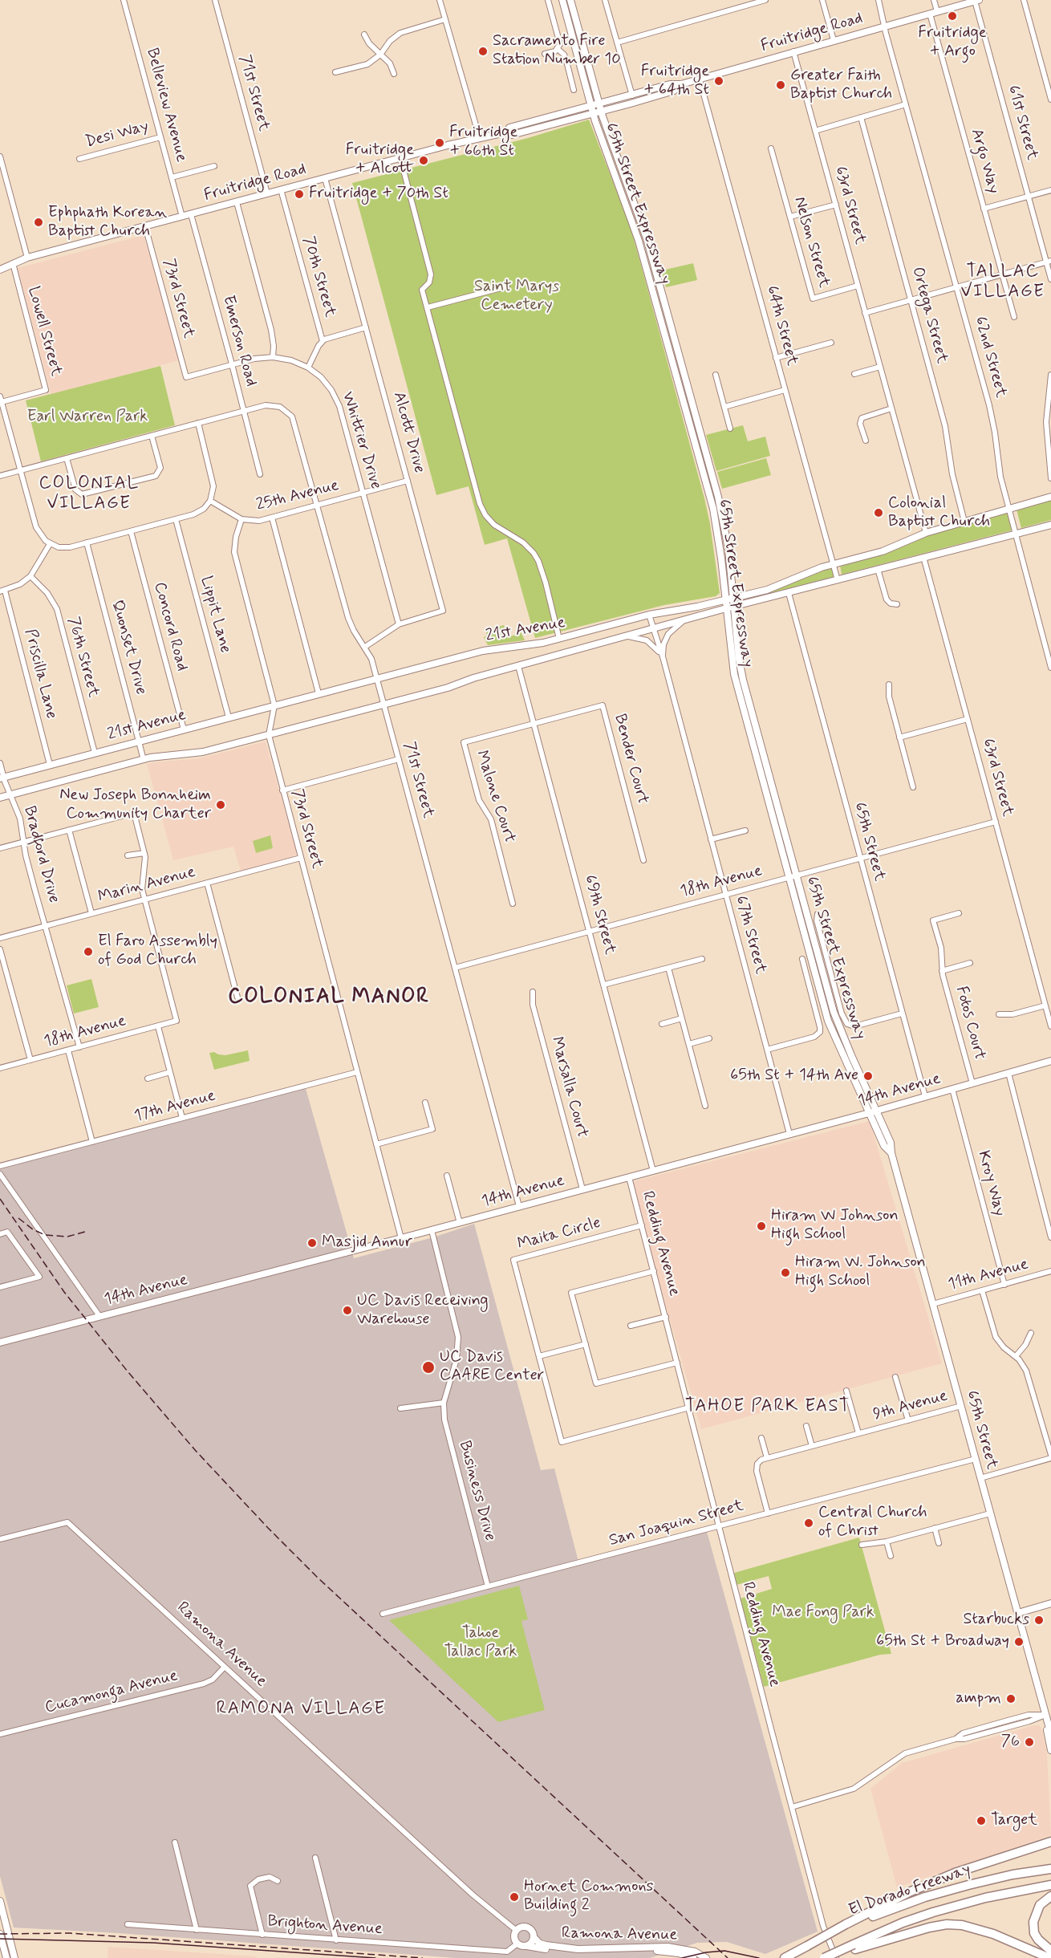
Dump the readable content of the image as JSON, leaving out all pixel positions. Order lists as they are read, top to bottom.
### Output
{
  "streets": {
    "highway": ["El Dorado Freeway"],
    "main road": [
      "Fruitridge Road",
      "65th Street Expressway",
      "65th Street",
      "14th Avenue",
      "Ramona Avenue"
    ],
    "street": [
      "71st Street",
      "Belleview Avenue",
      "61st Street",
      "Desi Way",
      "Argo Way",
      "63rd Street",
      "Nelson Street",
      "70th Street",
      "73rd Street",
      "Ortega Street",
      "64th Street",
      "Lowell Street",
      "Emerson Road",
      "62nd Street",
      "Alcott Drive",
      "Whittier Drive",
      "25th Avenue",
      "Lippit Lane",
      "Concord Road",
      "21st Avenue",
      "Quonset Drive",
      "76th Street",
      "Priscilla Lane",
      "Bender Court",
      "Malone Court",
      "Bradford Drive",
      "18th Avenue",
      "Marin Avenue",
      "69th Street",
      "67th Street",
      "Fotos Court",
      "Marsalla Court",
      "17th Avenue",
      "Kroy Way",
      "Maita Circle",
      "Redding Avenue",
      "11th Avenue",
      "9th Avenue",
      "Business Drive",
      "San Joaquin Street",
      "Cucamonga Avenue",
      "Brighton Avenue"
    ]
  },
  "crossings": [
    ["Fruitridge Road", "71st Street"],
    ["Fruitridge Road", "Belleview Avenue"],
    ["Fruitridge Road", "61st Street"],
    ["Fruitridge Road", "Argo Way"],
    ["Fruitridge Road", "65th Street Expressway"],
    ["Fruitridge Road", "63rd Street"],
    ["Fruitridge Road", "70th Street"],
    ["Fruitridge Road", "73rd Street"],
    ["Fruitridge Road", "64th Street"],
    ["Fruitridge Road", "Lowell Street"],
    ["Fruitridge Road", "Emerson Road"],
    ["Fruitridge Road", "62nd Street"],
    ["Fruitridge Road", "Alcott Drive"],
    ["71st Street", "Emerson Road"],
    ["71st Street", "Alcott Drive"],
    ["71st Street", "25th Avenue"],
    ["71st Street", "21st Avenue"],
    ["71st Street", "18th Avenue"],
    ["71st Street", "14th Avenue"],
    ["Belleview Avenue", "Desi Way"],
    ["65th Street Expressway", "21st Avenue"],
    ["65th Street Expressway", "65th Street"],
    ["65th Street Expressway", "18th Avenue"],
    ["65th Street Expressway", "14th Avenue"],
    ["63rd Street", "Nelson Street"],
    ["63rd Street", "21st Avenue"],
    ["63rd Street", "18th Avenue"],
    ["70th Street", "Whittier Drive"],
    ["73rd Street", "Whittier Drive"],
    ["73rd Street", "25th Avenue"],
    ["73rd Street", "21st Avenue"],
    ["73rd Street", "Marin Avenue"],
    ["73rd Street", "14th Avenue"],
    ["73rd Street", "17th Avenue"],
    ["Ortega Street", "21st Avenue"],
    ["64th Street", "21st Avenue"],
    ["Emerson Road", "Whittier Drive"],
    ["62nd Street", "21st Avenue"],
    ["Alcott Drive", "Whittier Drive"],
    ["Alcott Drive", "25th Avenue"],
    ["Whittier Drive", "25th Avenue"],
    ["Lippit Lane", "21st Avenue"],
    ["Concord Road", "21st Avenue"],
    ["21st Avenue", "Quonset Drive"],
    ["21st Avenue", "76th Street"],
    ["21st Avenue", "Priscilla Lane"],
    ["21st Avenue", "65th Street"],
    ["21st Avenue", "Bradford Drive"],
    ["21st Avenue", "69th Street"],
    ["21st Avenue", "67th Street"],
    ["Bender Court", "Malone Court"],
    ["Bender Court", "69th Street"],
    ["Malone Court", "69th Street"],
    ["65th Street", "18th Avenue"],
    ["65th Street", "14th Avenue"],
    ["65th Street", "11th Avenue"],
    ["65th Street", "9th Avenue"],
    ["65th Street", "San Joaquin Street"],
    ["Bradford Drive", "18th Avenue"],
    ["Bradford Drive", "Marin Avenue"],
    ["18th Avenue", "Marin Avenue"],
    ["18th Avenue", "69th Street"],
    ["18th Avenue", "67th Street"],
    ["69th Street", "14th Avenue"],
    ["67th Street", "14th Avenue"],
    ["Fotos Court", "14th Avenue"],
    ["Marsalla Court", "14th Avenue"],
    ["14th Avenue", "Kroy Way"],
    ["14th Avenue", "Redding Avenue"],
    ["14th Avenue", "Business Drive"],
    ["Kroy Way", "11th Avenue"],
    ["Maita Circle", "Redding Avenue"],
    ["Redding Avenue", "San Joaquin Street"],
    ["Business Drive", "San Joaquin Street"],
    ["Ramona Avenue", "Cucamonga Avenue"],
    ["Ramona Avenue", "Brighton Avenue"]
  ],
  "districts": [
    "TALLAC VILLAGE",
    "COLONIAL VILLAGE",
    "COLONIAL MANOR",
    "TAHOE PARK EAST",
    "RAMONA VILLAGE"
  ],
  "parks": [
    "Saint Marys Cemetery",
    "Earl Warren Park",
    "Mae Fong Park",
    "Tahoe Tallac Park"
  ],
  "places": [
    "Fruitridge + Argo",
    "Sacramento Fire Station Number 10",
    "Fruitridge + 64th St",
    "Greater Faith Baptist Church",
    "Fruitridge + 66th St",
    "Fruitridge + Alcott",
    "Fruitridge + 70th St",
    "Ephphath Korean Baptist Church",
    "Colonial Baptist Church",
    "New Joseph Bonnheim Community Charter",
    "El Faro Assembly of God Church",
    "65th St + 14th Ave",
    "Hiram W Johnson High School",
    "Masjid Annur",
    "Hiram W. Johnson High School",
    "UC Davis Receiving Warehouse",
    "UC Davis CAARE Center",
    "Central Church of Christ",
    "Starbucks",
    "65th St + Broadway",
    "ampm",
    "76",
    "Target",
    "Hornet Commons Building 2"
  ]
}
